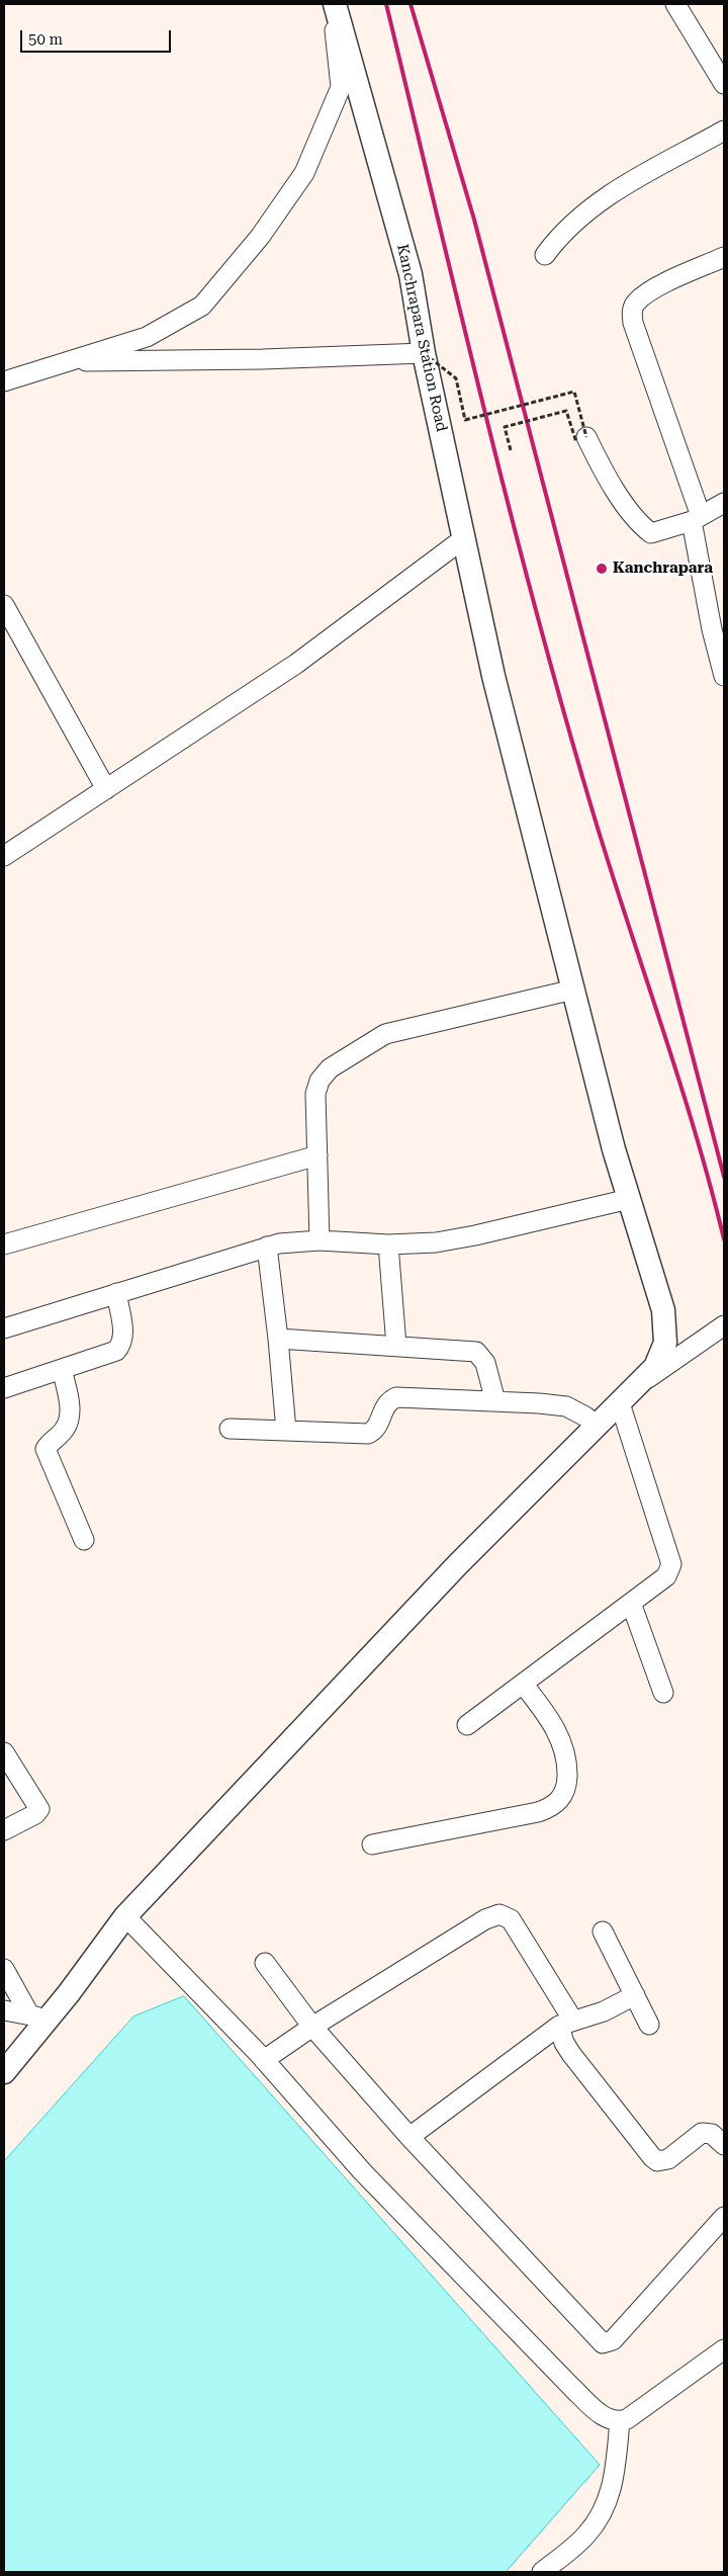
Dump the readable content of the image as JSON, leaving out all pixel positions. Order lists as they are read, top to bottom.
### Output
{
  "streets": {
    "street": ["Kanchrapara Station Road"]
  },
  "places": ["Kanchrapara"],
  "scale_bar": "50 m"
}
